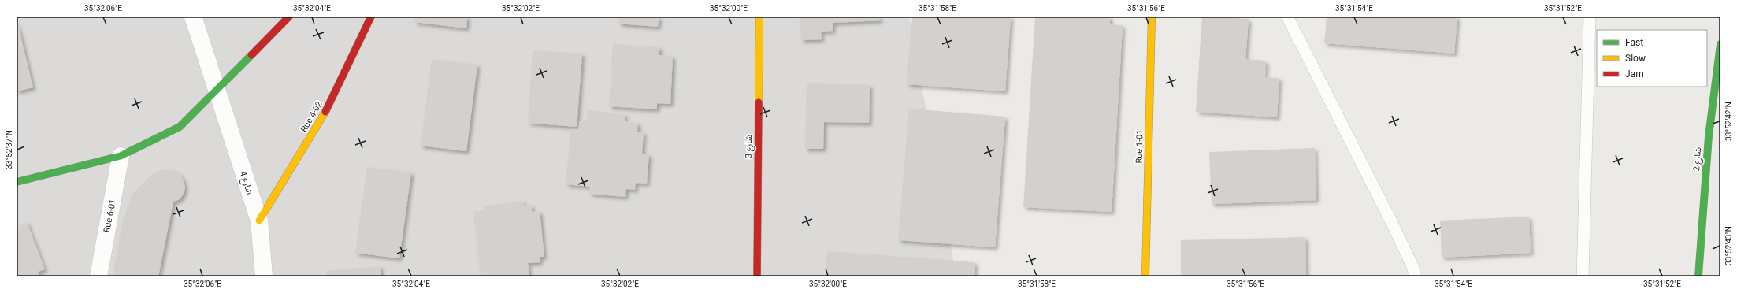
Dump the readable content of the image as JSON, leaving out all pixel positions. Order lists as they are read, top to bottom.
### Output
{
  "streets": {
    "street": [
      "Rue 4-02",
      "شارع 3",
      "Rue 1-01",
      "شارع 2",
      "شارع 4",
      "Rue 6-01"
    ]
  },
  "crossings": [
    ["Rue 4-02", "شارع 4"]
  ],
  "legend": ["Fast", "Slow", "Jam"],
  "coordinates": [
    "35°32'06\"E",
    "35°32'04\"E",
    "35°32'02\"E",
    "35°32'00\"E",
    "35°31'58\"E",
    "35°31'56\"E",
    "35°31'54\"E",
    "35°31'52\"E",
    "33°52'42\"N",
    "33°52'37\"N",
    "33°52'43\"N"
  ]
}
